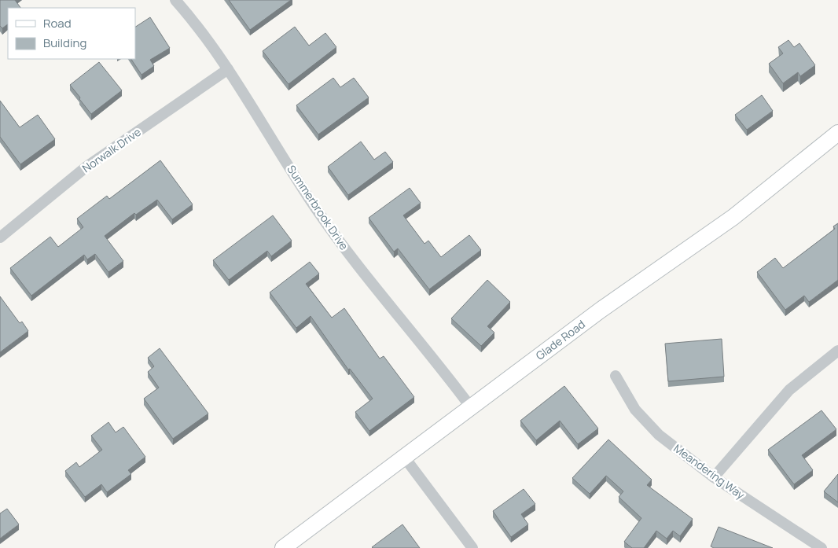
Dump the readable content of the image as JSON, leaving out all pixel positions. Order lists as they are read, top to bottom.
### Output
{
  "streets": {
    "main road": ["Glade Road"],
    "street": ["Norwalk Drive", "Summerbrook Drive", "Meandering Way"]
  },
  "crossings": [
    ["Norwalk Drive", "Summerbrook Drive"],
    ["Summerbrook Drive", "Glade Road"]
  ],
  "legend": ["Road", "Building"]
}
